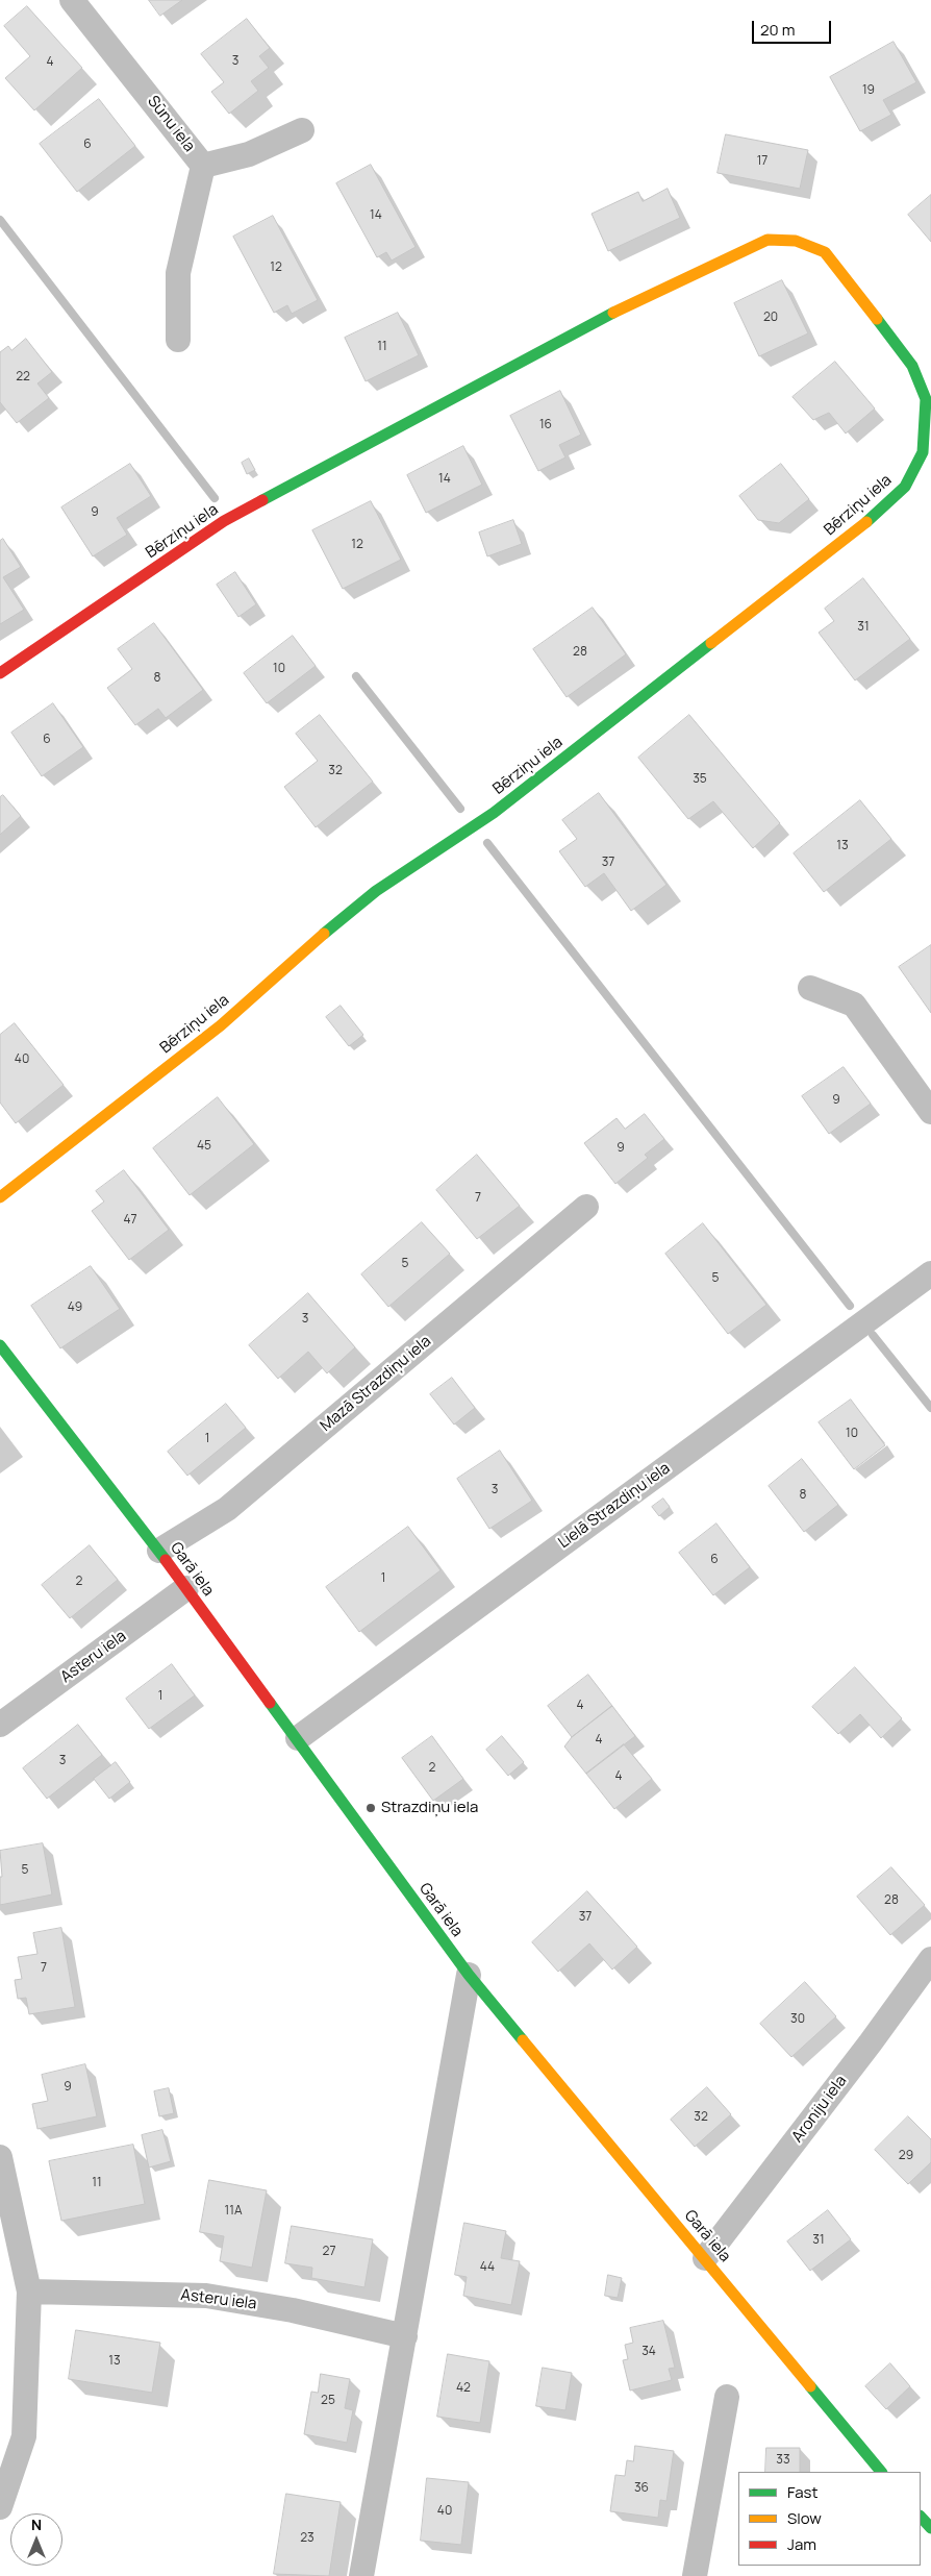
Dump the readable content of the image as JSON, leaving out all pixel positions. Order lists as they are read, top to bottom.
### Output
{
  "streets": {
    "street": [
      "Sūnu iela",
      "Bērziņu iela",
      "Mazā Strazdiņu iela",
      "Lielā Strazdiņu iela",
      "Garā iela",
      "Asteru iela",
      "Aroniju iela"
    ]
  },
  "crossings": [
    ["Mazā Strazdiņu iela", "Garā iela"],
    ["Lielā Strazdiņu iela", "Garā iela"],
    ["Garā iela", "Asteru iela"],
    ["Garā iela", "Aroniju iela"]
  ],
  "places": ["Strazdiņu iela"],
  "house_numbers": [
    "3",
    "4",
    "19",
    "6",
    "17",
    "14",
    "12",
    "20",
    "11",
    "22",
    "16",
    "14",
    "9",
    "12",
    "31",
    "28",
    "10",
    "8",
    "6",
    "32",
    "35",
    "13",
    "37",
    "40",
    "9",
    "45",
    "9",
    "7",
    "47",
    "5",
    "5",
    "49",
    "3",
    "10",
    "1",
    "3",
    "8",
    "6",
    "1",
    "2",
    "1",
    "4",
    "4",
    "3",
    "2",
    "4",
    "5",
    "28",
    "37",
    "7",
    "30",
    "9",
    "32",
    "29",
    "11",
    "11A",
    "31",
    "27",
    "44",
    "34",
    "13",
    "42",
    "25",
    "33",
    "36",
    "40",
    "23"
  ],
  "legend": ["Fast", "Slow", "Jam"],
  "scale_bar": "20 m",
  "north": "top"
}
